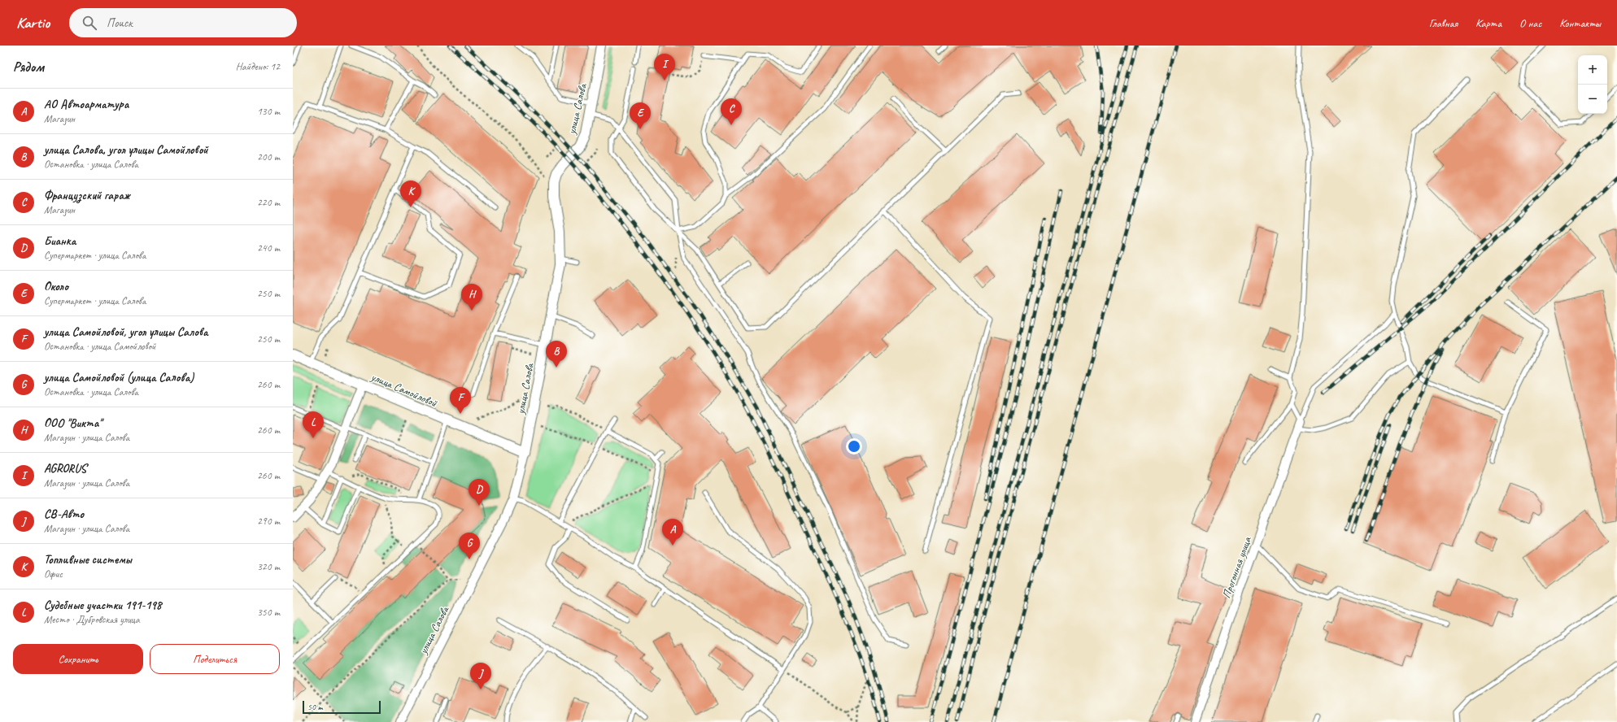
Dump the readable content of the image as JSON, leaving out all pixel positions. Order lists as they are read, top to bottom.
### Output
{
  "streets": {
    "street": ["улица Салова", "улица Самойловой", "Прогонная улица"]
  },
  "crossings": [
    ["улица Салова", "улица Самойловой"]
  ],
  "scale_bar": "50 m",
  "page": {
    "header": "Kartio",
    "search": "Поиск",
    "nav": [
      "Главная",
      "Карта",
      "О нас",
      "Контакты"
    ],
    "heading": ["Рядом", "Найдено: 12"],
    "pins": [
      "I",
      "C",
      "E",
      "K",
      "H",
      "B",
      "F",
      "L",
      "D",
      "A",
      "G",
      "J"
    ],
    "map_buttons": ["+", "−"],
    "list": [
      {
        "mark": "A",
        "name": "АО Автоарматура",
        "note": "Магазин",
        "value": "130 m"
      },
      {
        "mark": "B",
        "name": "улица Салова, угол улицы Самойловой",
        "note": "Остановка · улица Салова",
        "value": "200 m"
      },
      {
        "mark": "C",
        "name": "Французский гараж",
        "note": "Магазин",
        "value": "220 m"
      },
      {
        "mark": "D",
        "name": "Бианка",
        "note": "Супермаркет · улица Салова",
        "value": "240 m"
      },
      {
        "mark": "E",
        "name": "Около",
        "note": "Супермаркет · улица Салова",
        "value": "250 m"
      },
      {
        "mark": "F",
        "name": "улица Самойловой, угол улицы Салова",
        "note": "Остановка · улица Самойловой",
        "value": "250 m"
      },
      {
        "mark": "G",
        "name": "улица Самойловой (улица Салова)",
        "note": "Остановка · улица Салова",
        "value": "260 m"
      },
      {
        "mark": "H",
        "name": "ООО \"Викта\"",
        "note": "Магазин · улица Салова",
        "value": "260 m"
      },
      {
        "mark": "I",
        "name": "AGRORUS",
        "note": "Магазин · улица Салова",
        "value": "260 m"
      },
      {
        "mark": "J",
        "name": "СВ-Авто",
        "note": "Магазин · улица Салова",
        "value": "290 m"
      },
      {
        "mark": "K",
        "name": "Топливные системы",
        "note": "Офис",
        "value": "320 m"
      },
      {
        "mark": "L",
        "name": "Судебные участки 191-198",
        "note": "Место · Дубровская улица",
        "value": "350 m"
      }
    ],
    "buttons": ["Сохранить", "Поделиться"],
    "scale": "50 m"
  }
}
